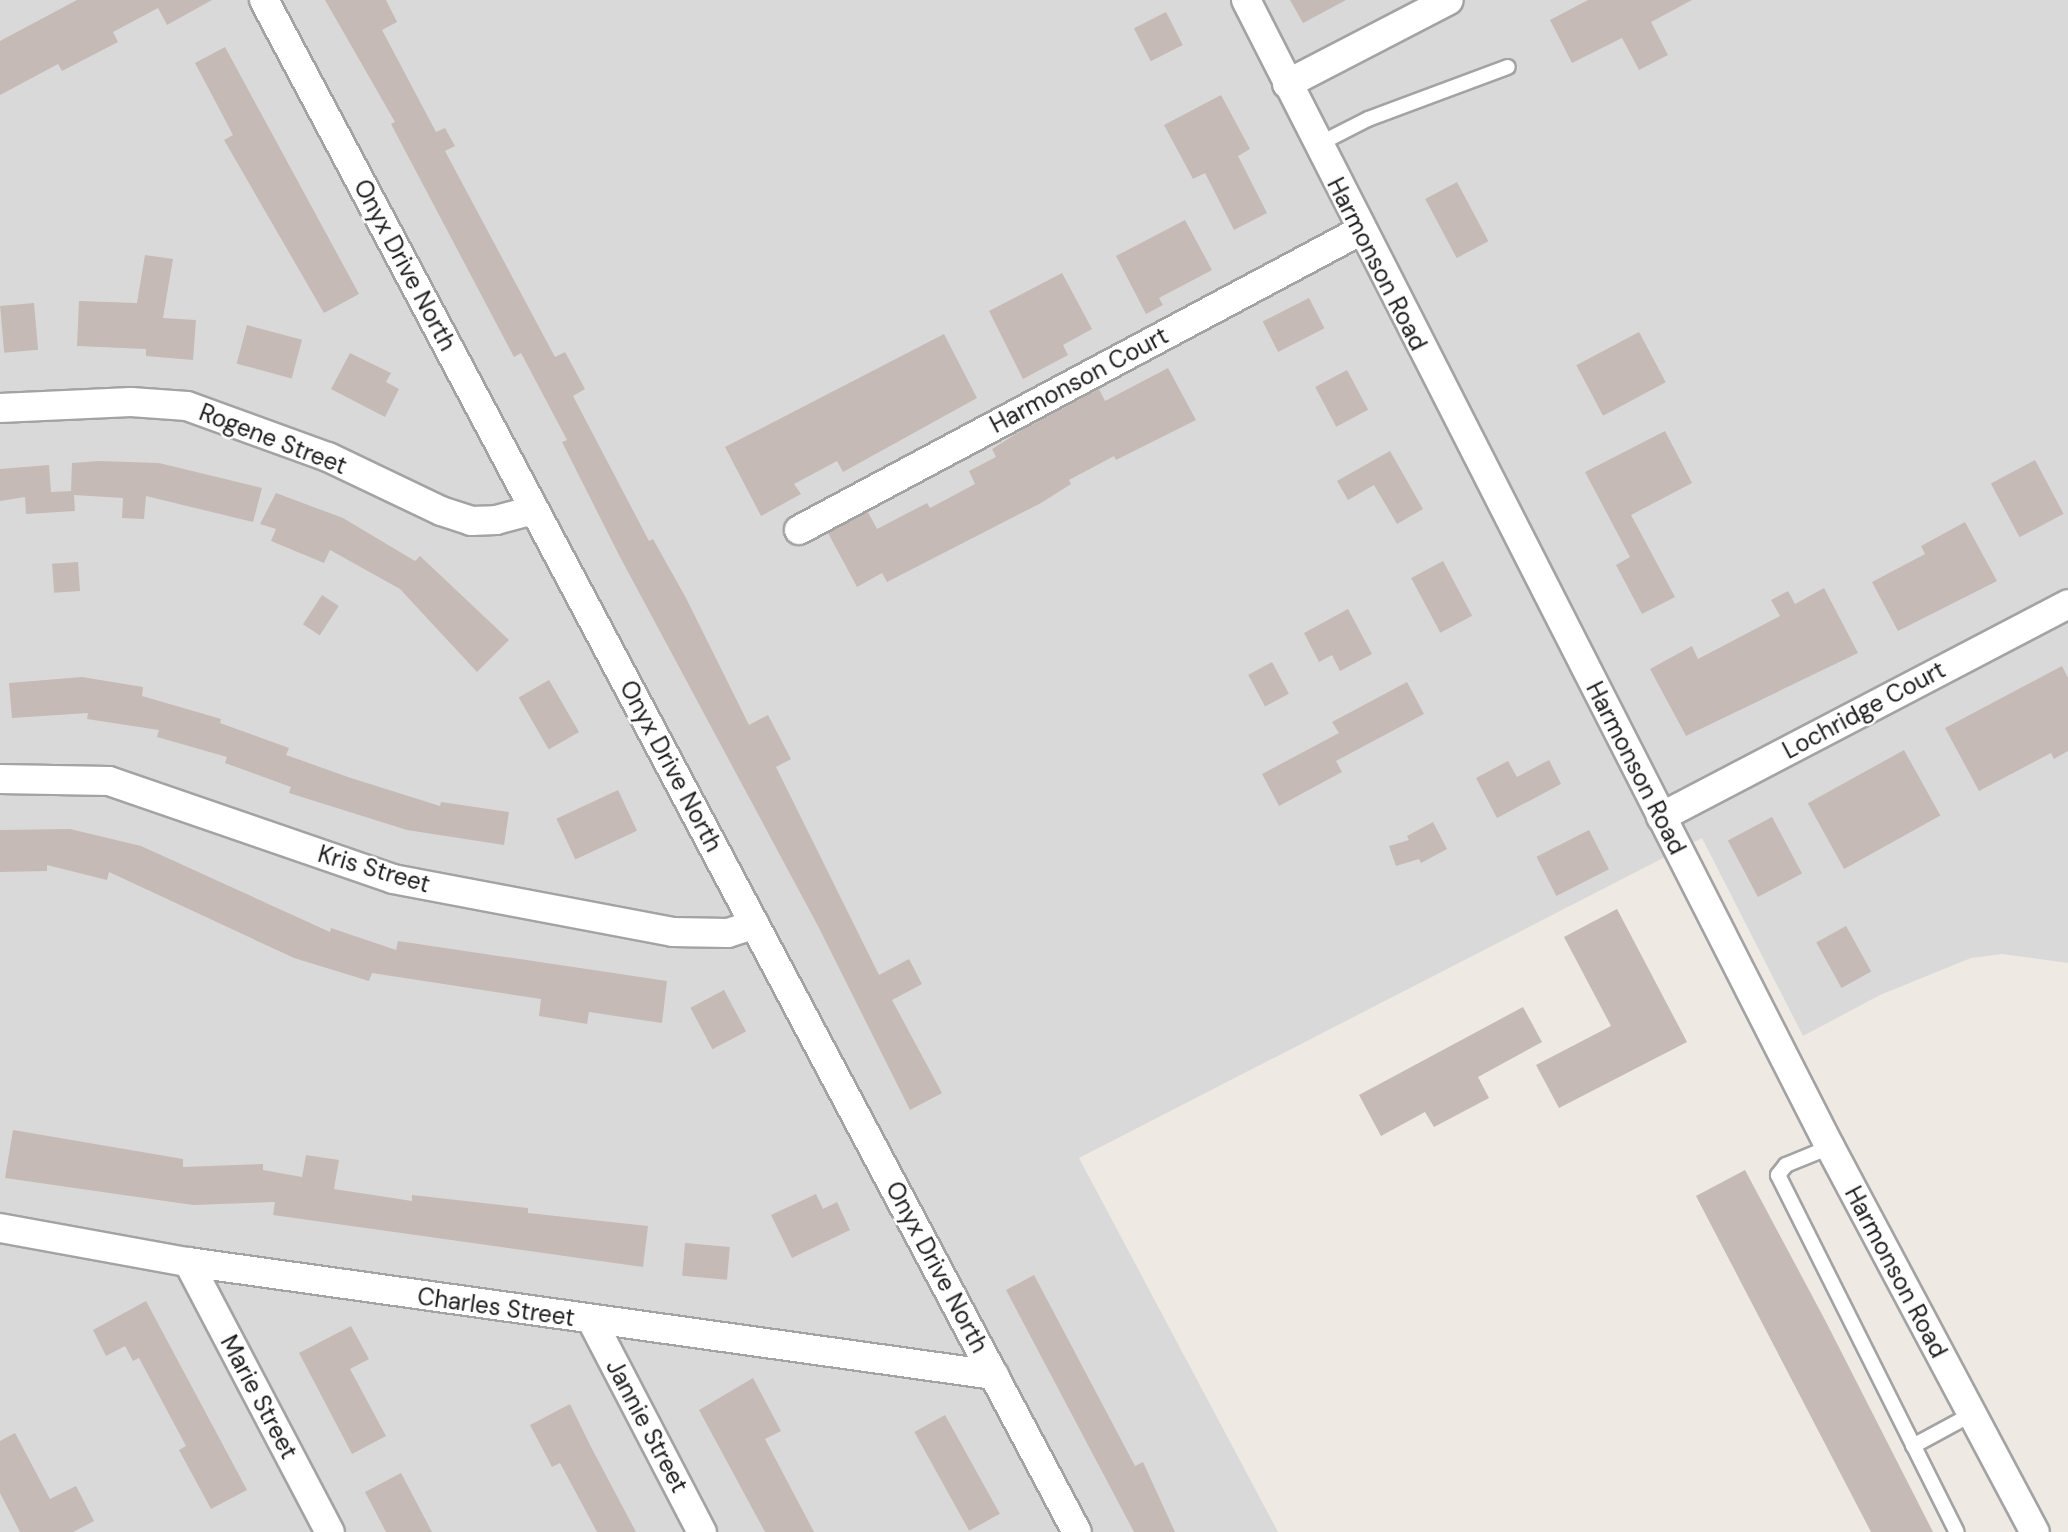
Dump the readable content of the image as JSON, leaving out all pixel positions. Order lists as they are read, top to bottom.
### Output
{
  "streets": {
    "street": [
      "Harmonson Road",
      "Onyx Drive North",
      "Harmonson Court",
      "Rogene Street",
      "Lochridge Court",
      "Kris Street",
      "Charles Street",
      "Marie Street",
      "Jannie Street"
    ]
  },
  "crossings": [
    ["Harmonson Road", "Harmonson Court"],
    ["Harmonson Road", "Lochridge Court"],
    ["Onyx Drive North", "Rogene Street"],
    ["Onyx Drive North", "Kris Street"],
    ["Onyx Drive North", "Charles Street"],
    ["Charles Street", "Marie Street"],
    ["Charles Street", "Jannie Street"]
  ]
}
